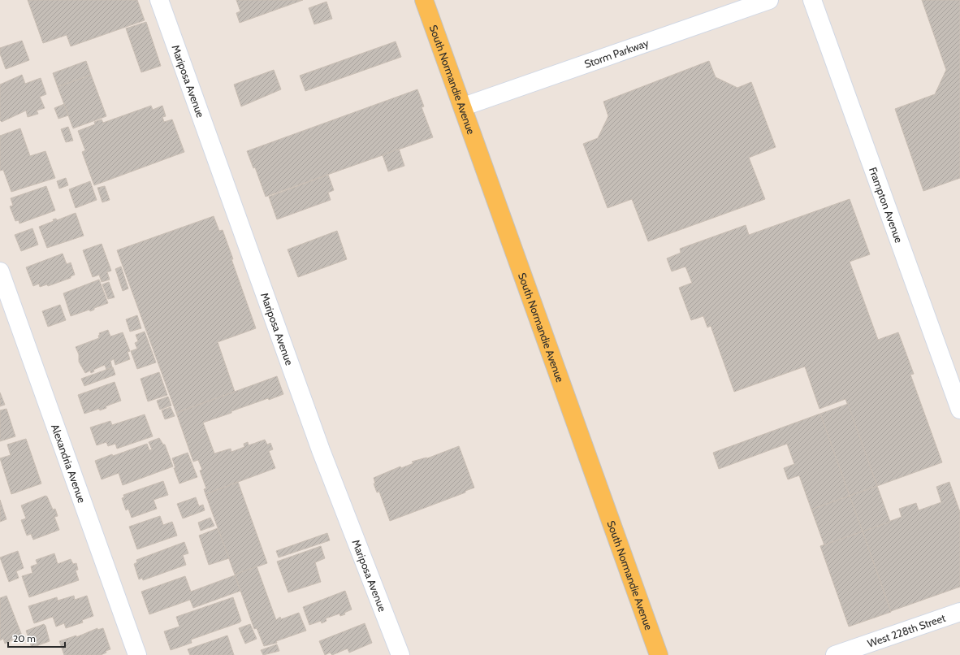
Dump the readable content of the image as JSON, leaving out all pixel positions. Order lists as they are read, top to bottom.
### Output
{
  "streets": {
    "main road": ["South Normandie Avenue"],
    "street": [
      "Storm Parkway",
      "Mariposa Avenue",
      "Frampton Avenue",
      "Alexandria Avenue",
      "West 228th Street"
    ]
  },
  "crossings": [
    ["Storm Parkway", "South Normandie Avenue"]
  ],
  "scale_bar": "20 m"
}
